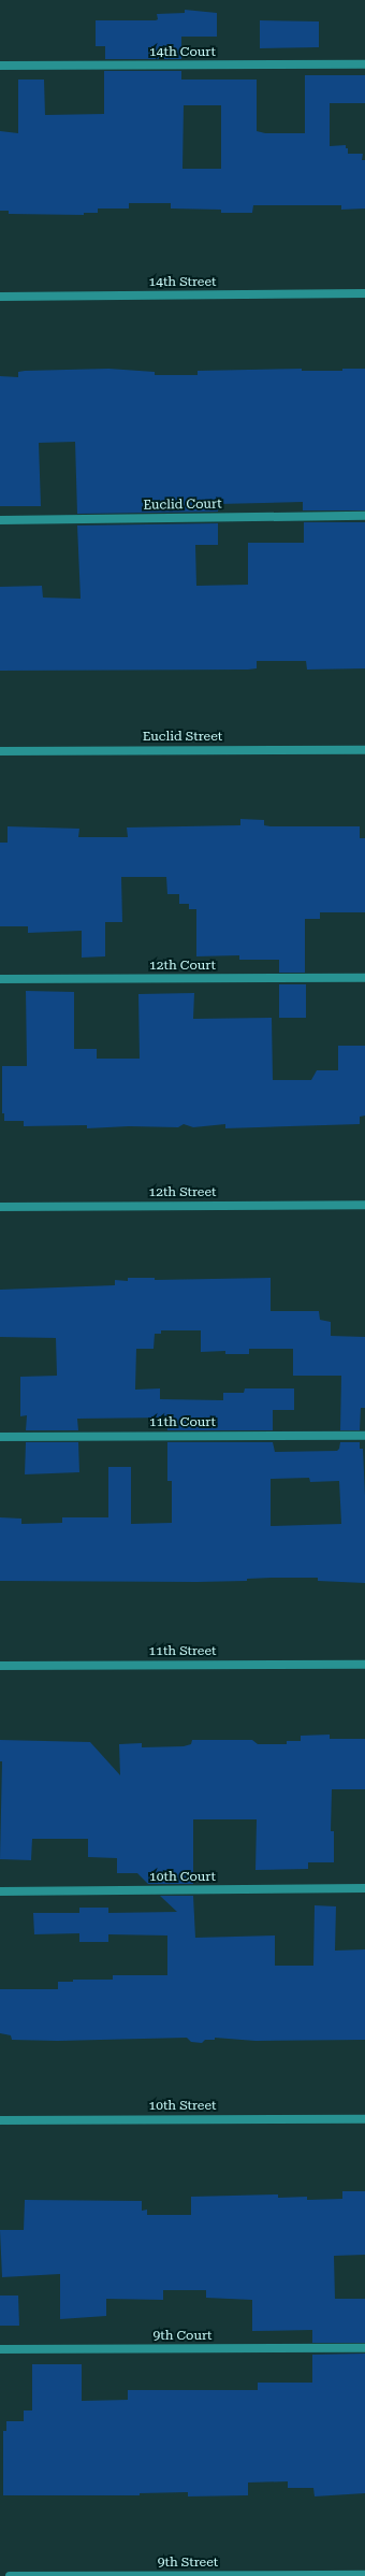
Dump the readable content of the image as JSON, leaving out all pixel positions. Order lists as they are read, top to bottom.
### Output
{
  "streets": {
    "street": [
      "14th Court",
      "14th Street",
      "Euclid Court",
      "Euclid Street",
      "12th Court",
      "12th Street",
      "11th Court",
      "11th Street",
      "10th Court",
      "10th Street",
      "9th Court",
      "9th Street"
    ]
  }
}
